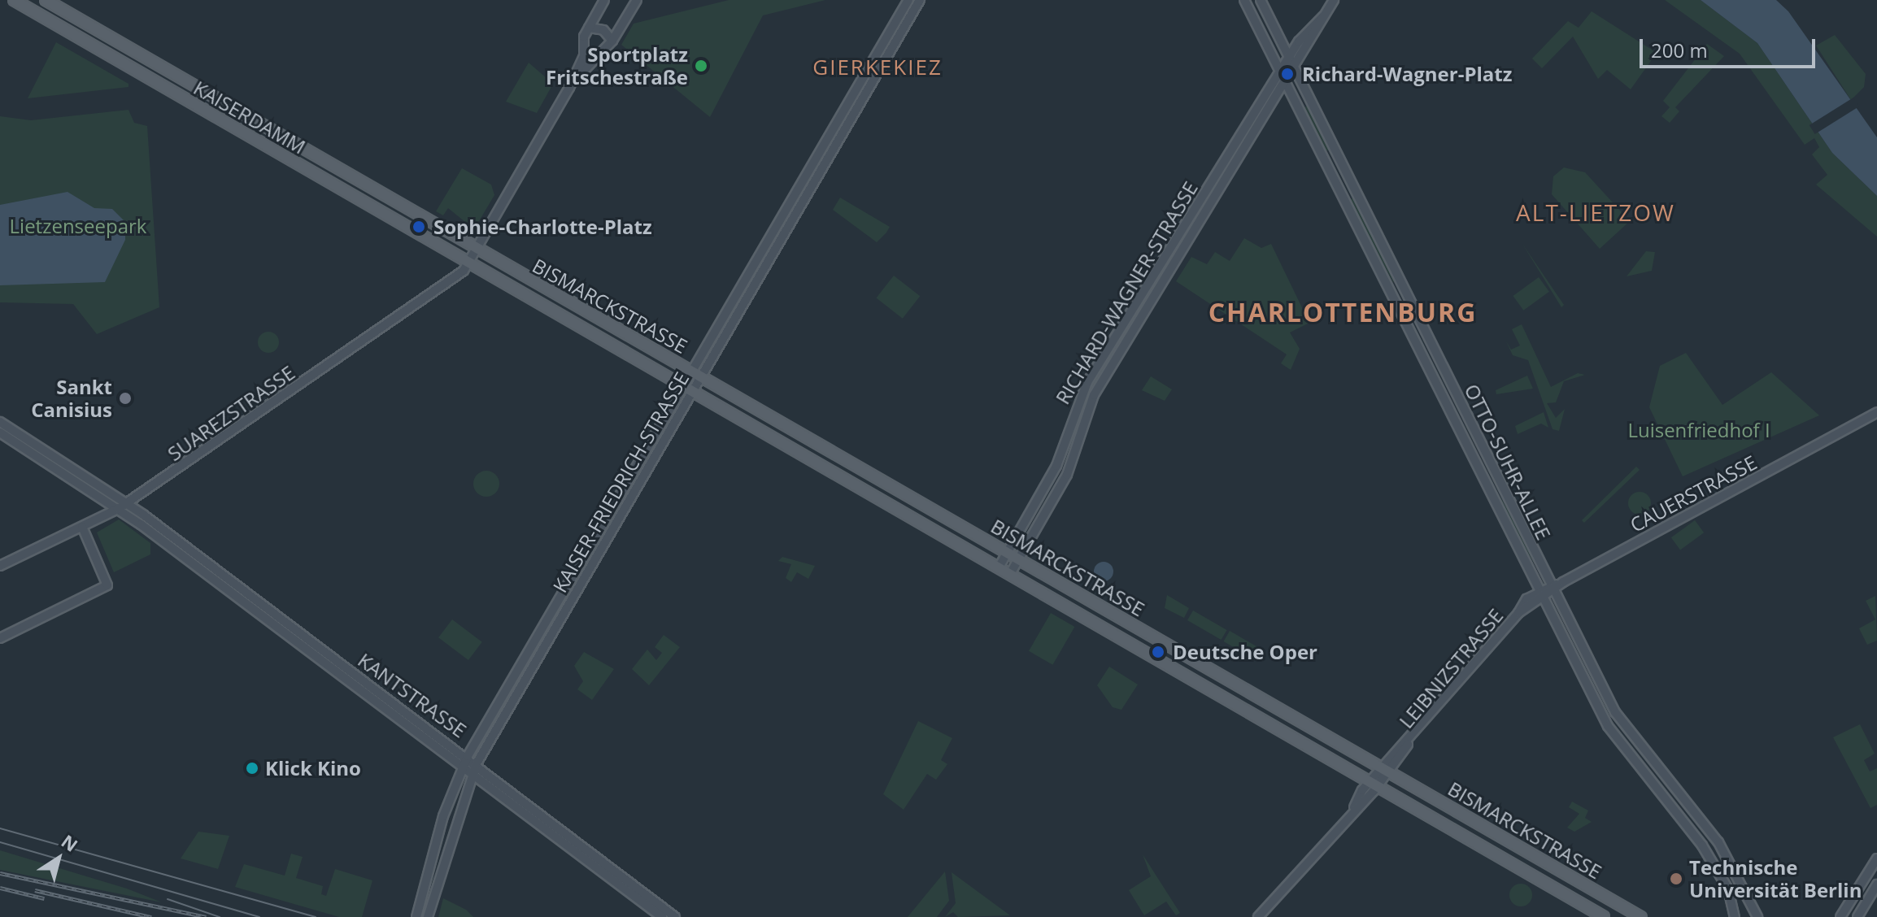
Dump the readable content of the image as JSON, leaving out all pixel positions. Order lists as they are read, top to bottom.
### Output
{
  "streets": {
    "main road": [
      "KAISERDAMM",
      "RICHARD-WAGNER-STRASSE",
      "BISMARCKSTRASSE",
      "SUAREZSTRASSE",
      "OTTO-SUHR-ALLEE",
      "KAISER-FRIEDRICH-STRASSE",
      "CAUERSTRASSE",
      "LEIBNIZSTRASSE",
      "KANTSTRASSE"
    ]
  },
  "crossings": [
    ["KAISERDAMM", "BISMARCKSTRASSE"],
    ["KAISERDAMM", "SUAREZSTRASSE"],
    ["RICHARD-WAGNER-STRASSE", "BISMARCKSTRASSE"],
    ["RICHARD-WAGNER-STRASSE", "OTTO-SUHR-ALLEE"],
    ["BISMARCKSTRASSE", "SUAREZSTRASSE"],
    ["BISMARCKSTRASSE", "KAISER-FRIEDRICH-STRASSE"],
    ["BISMARCKSTRASSE", "LEIBNIZSTRASSE"],
    ["SUAREZSTRASSE", "KANTSTRASSE"],
    ["OTTO-SUHR-ALLEE", "CAUERSTRASSE"],
    ["OTTO-SUHR-ALLEE", "LEIBNIZSTRASSE"],
    ["KAISER-FRIEDRICH-STRASSE", "KANTSTRASSE"],
    ["CAUERSTRASSE", "LEIBNIZSTRASSE"]
  ],
  "districts": ["GIERKEKIEZ", "ALT-LIETZOW", "CHARLOTTENBURG"],
  "parks": ["Lietzenseepark", "Luisenfriedhof I"],
  "places": [
    "Sportplatz Fritschestraße",
    "Richard-Wagner-Platz",
    "Sophie-Charlotte-Platz",
    "Sankt Canisius",
    "Deutsche Oper",
    "Klick Kino",
    "Technische Universität Berlin"
  ],
  "scale_bar": "200 m",
  "north": "top right"
}
